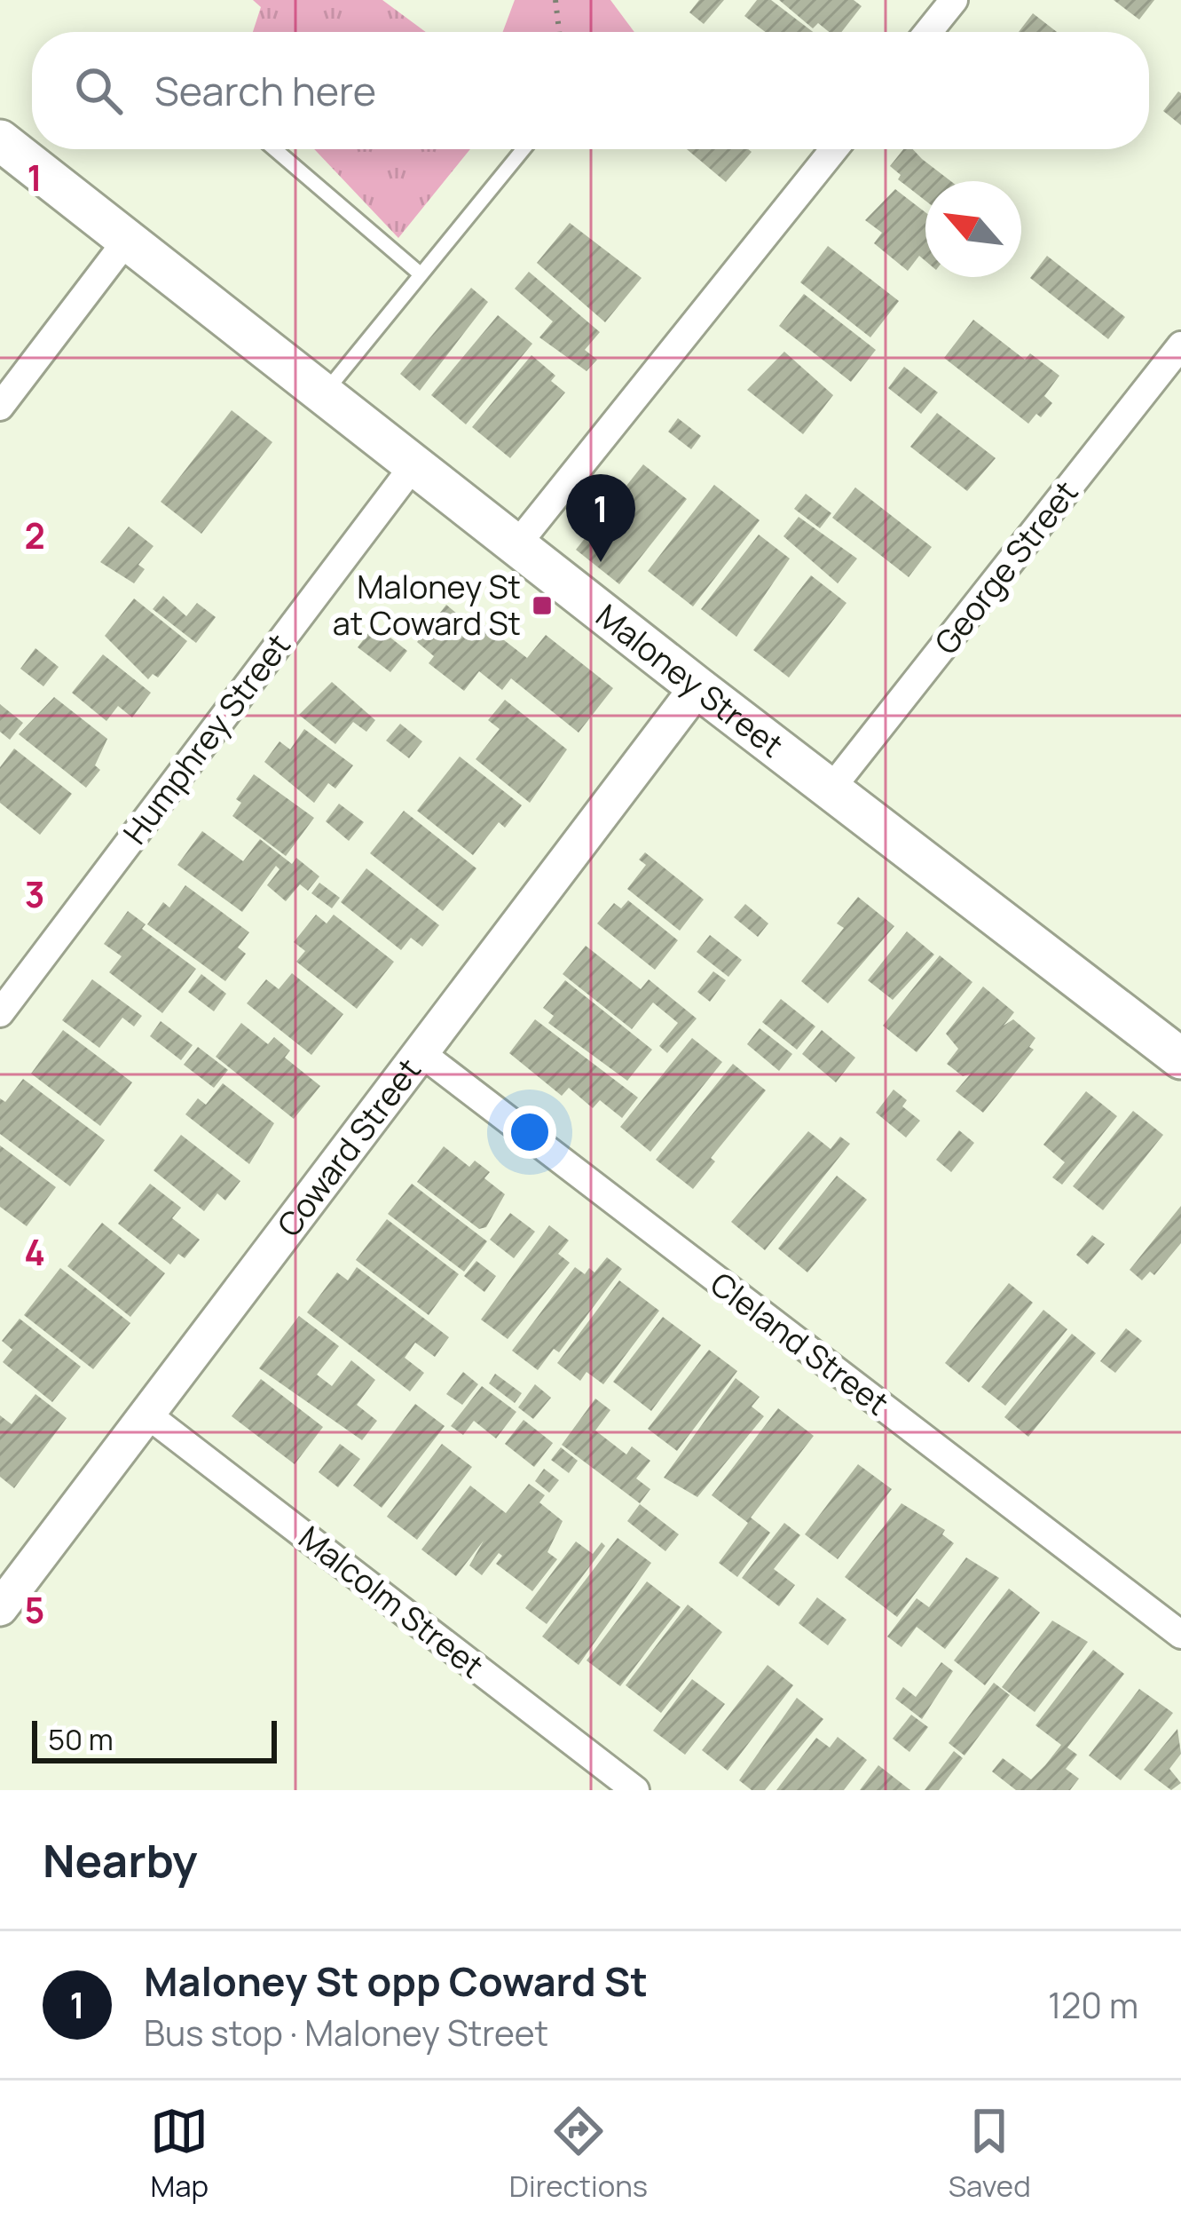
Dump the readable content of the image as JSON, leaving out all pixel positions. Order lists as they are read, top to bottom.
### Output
{
  "streets": {
    "main road": ["Maloney Street"],
    "street": [
      "George Street",
      "Humphrey Street",
      "Coward Street",
      "Cleland Street",
      "Malcolm Street"
    ]
  },
  "crossings": [
    ["George Street", "Maloney Street"],
    ["Maloney Street", "Humphrey Street"],
    ["Maloney Street", "Coward Street"],
    ["Coward Street", "Cleland Street"],
    ["Coward Street", "Malcolm Street"]
  ],
  "places": {
    "transit": ["Maloney St at Coward St"]
  },
  "scale_bar": "50 m",
  "north": "top left",
  "page": {
    "search": "Search here",
    "pins": "1",
    "scale": "50 m",
    "heading": "Nearby",
    "list": [
      {
        "mark": "1",
        "name": "Maloney St opp Coward St",
        "note": "Bus stop · Maloney Street",
        "value": "120 m"
      }
    ],
    "nav": ["Map", "Directions", "Saved"]
  },
  "grid": {
    "rows": [
      "1",
      "2",
      "3",
      "4",
      "5"
    ]
  }
}
